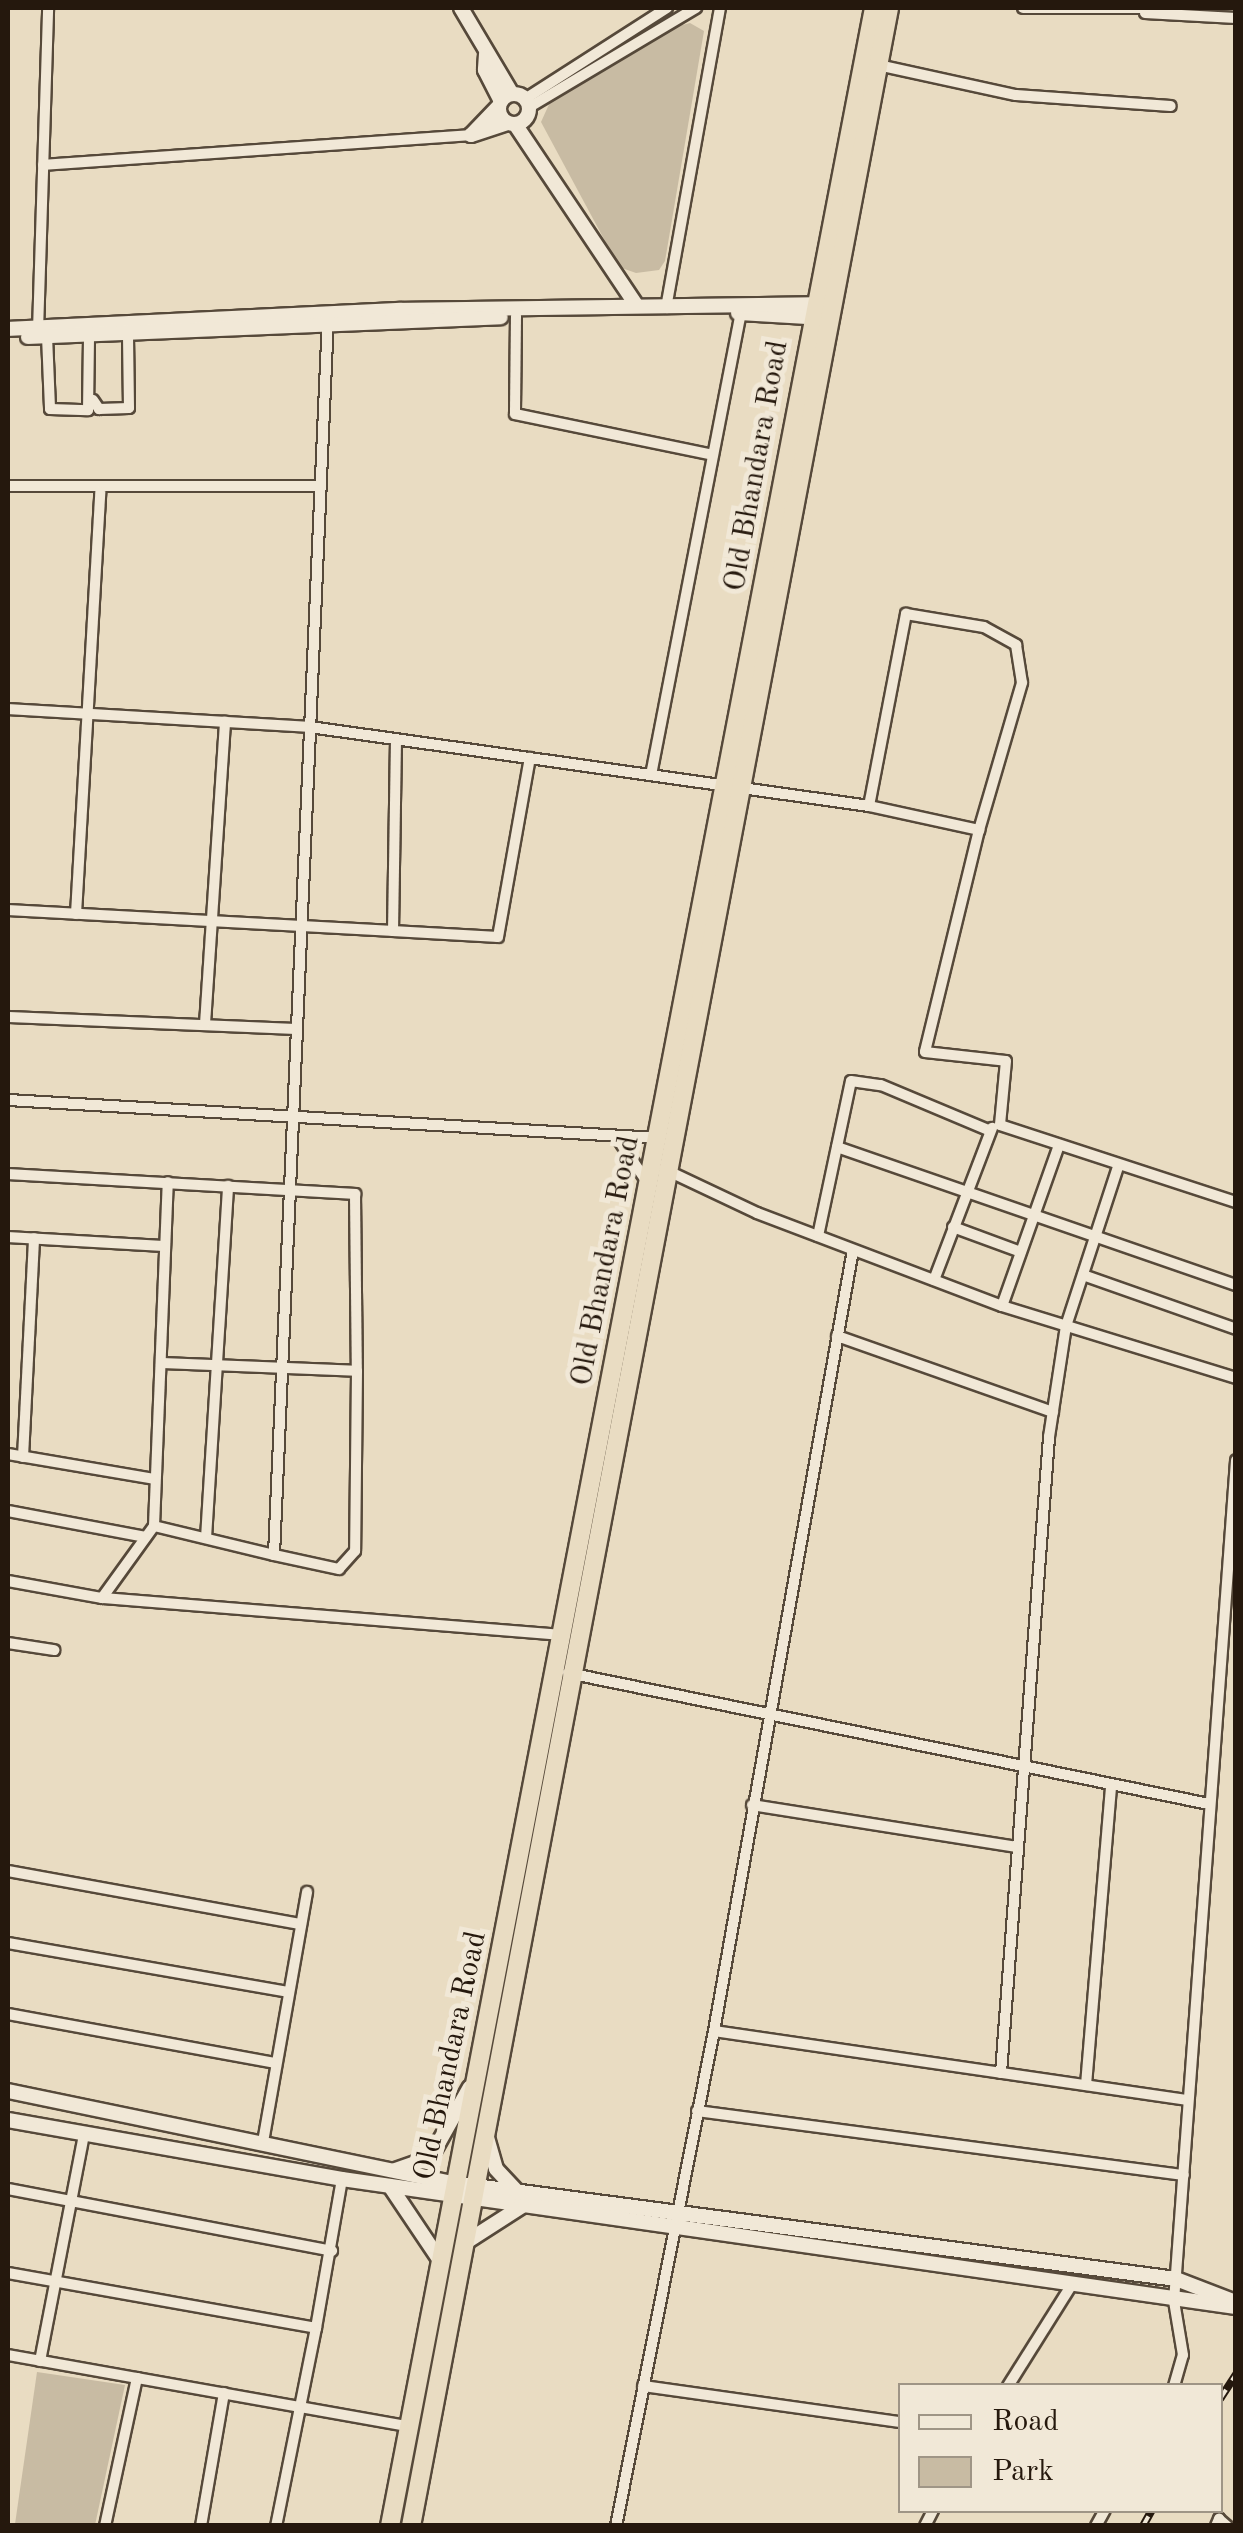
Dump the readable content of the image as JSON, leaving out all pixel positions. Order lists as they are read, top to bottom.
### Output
{
  "streets": {
    "highway": ["Old Bhandara Road"]
  },
  "legend": ["Road", "Park"]
}
